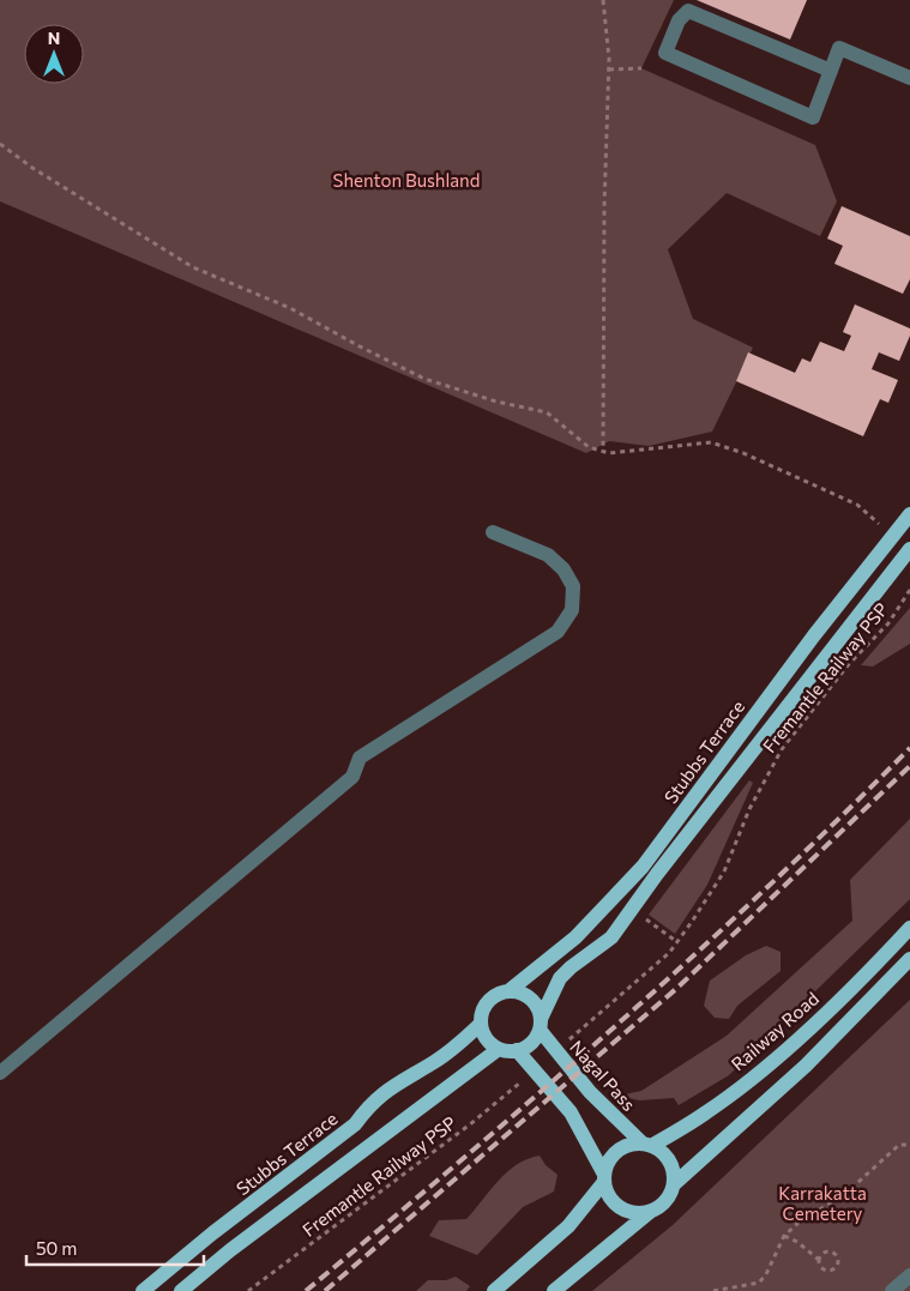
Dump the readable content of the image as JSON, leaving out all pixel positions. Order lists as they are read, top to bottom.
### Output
{
  "streets": {
    "main road": ["Stubbs Terrace", "Railway Road", "Nagal Pass"],
    "path": ["Fremantle Railway PSP"]
  },
  "crossings": [
    ["Stubbs Terrace", "Nagal Pass"],
    ["Railway Road", "Nagal Pass"]
  ],
  "parks": ["Shenton Bushland", "Karrakatta Cemetery"],
  "scale_bar": "50 m",
  "north": "top"
}
